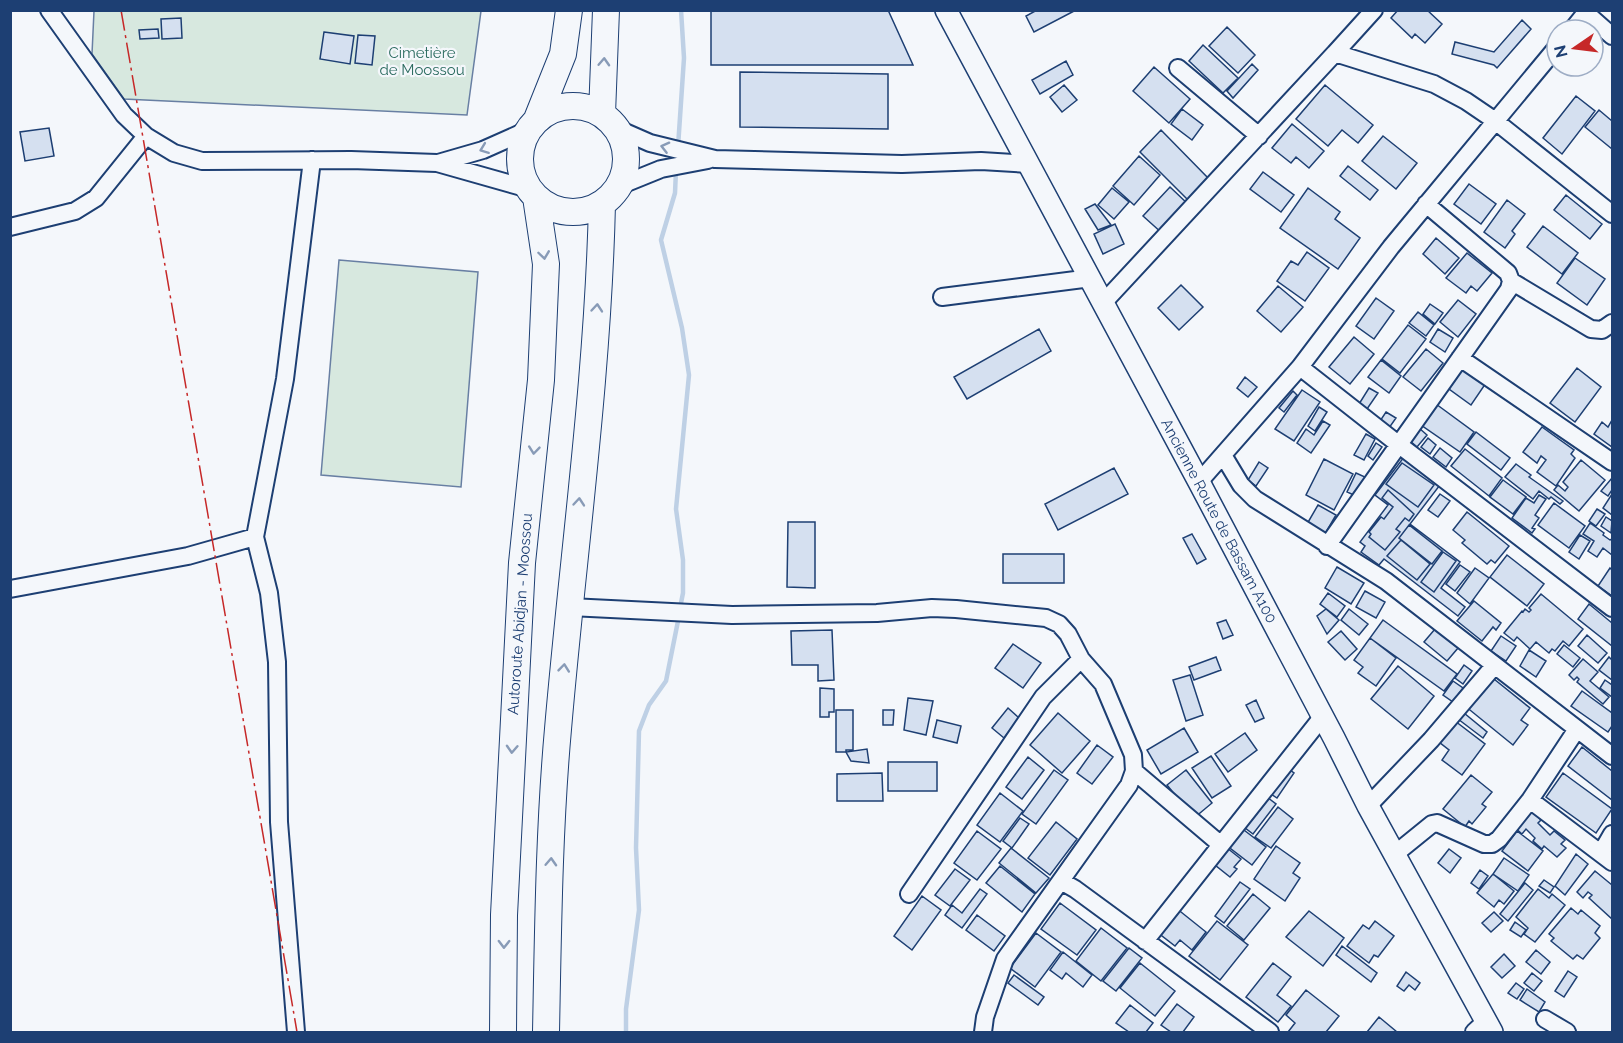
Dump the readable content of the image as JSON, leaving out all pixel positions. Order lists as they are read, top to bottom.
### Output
{
  "streets": {
    "highway": ["Autoroute Abidjan - Moossou"],
    "main road": ["Ancienne Route de Bassam A100"]
  },
  "parks": ["Cimetière de Moossou"],
  "north": "left"
}
